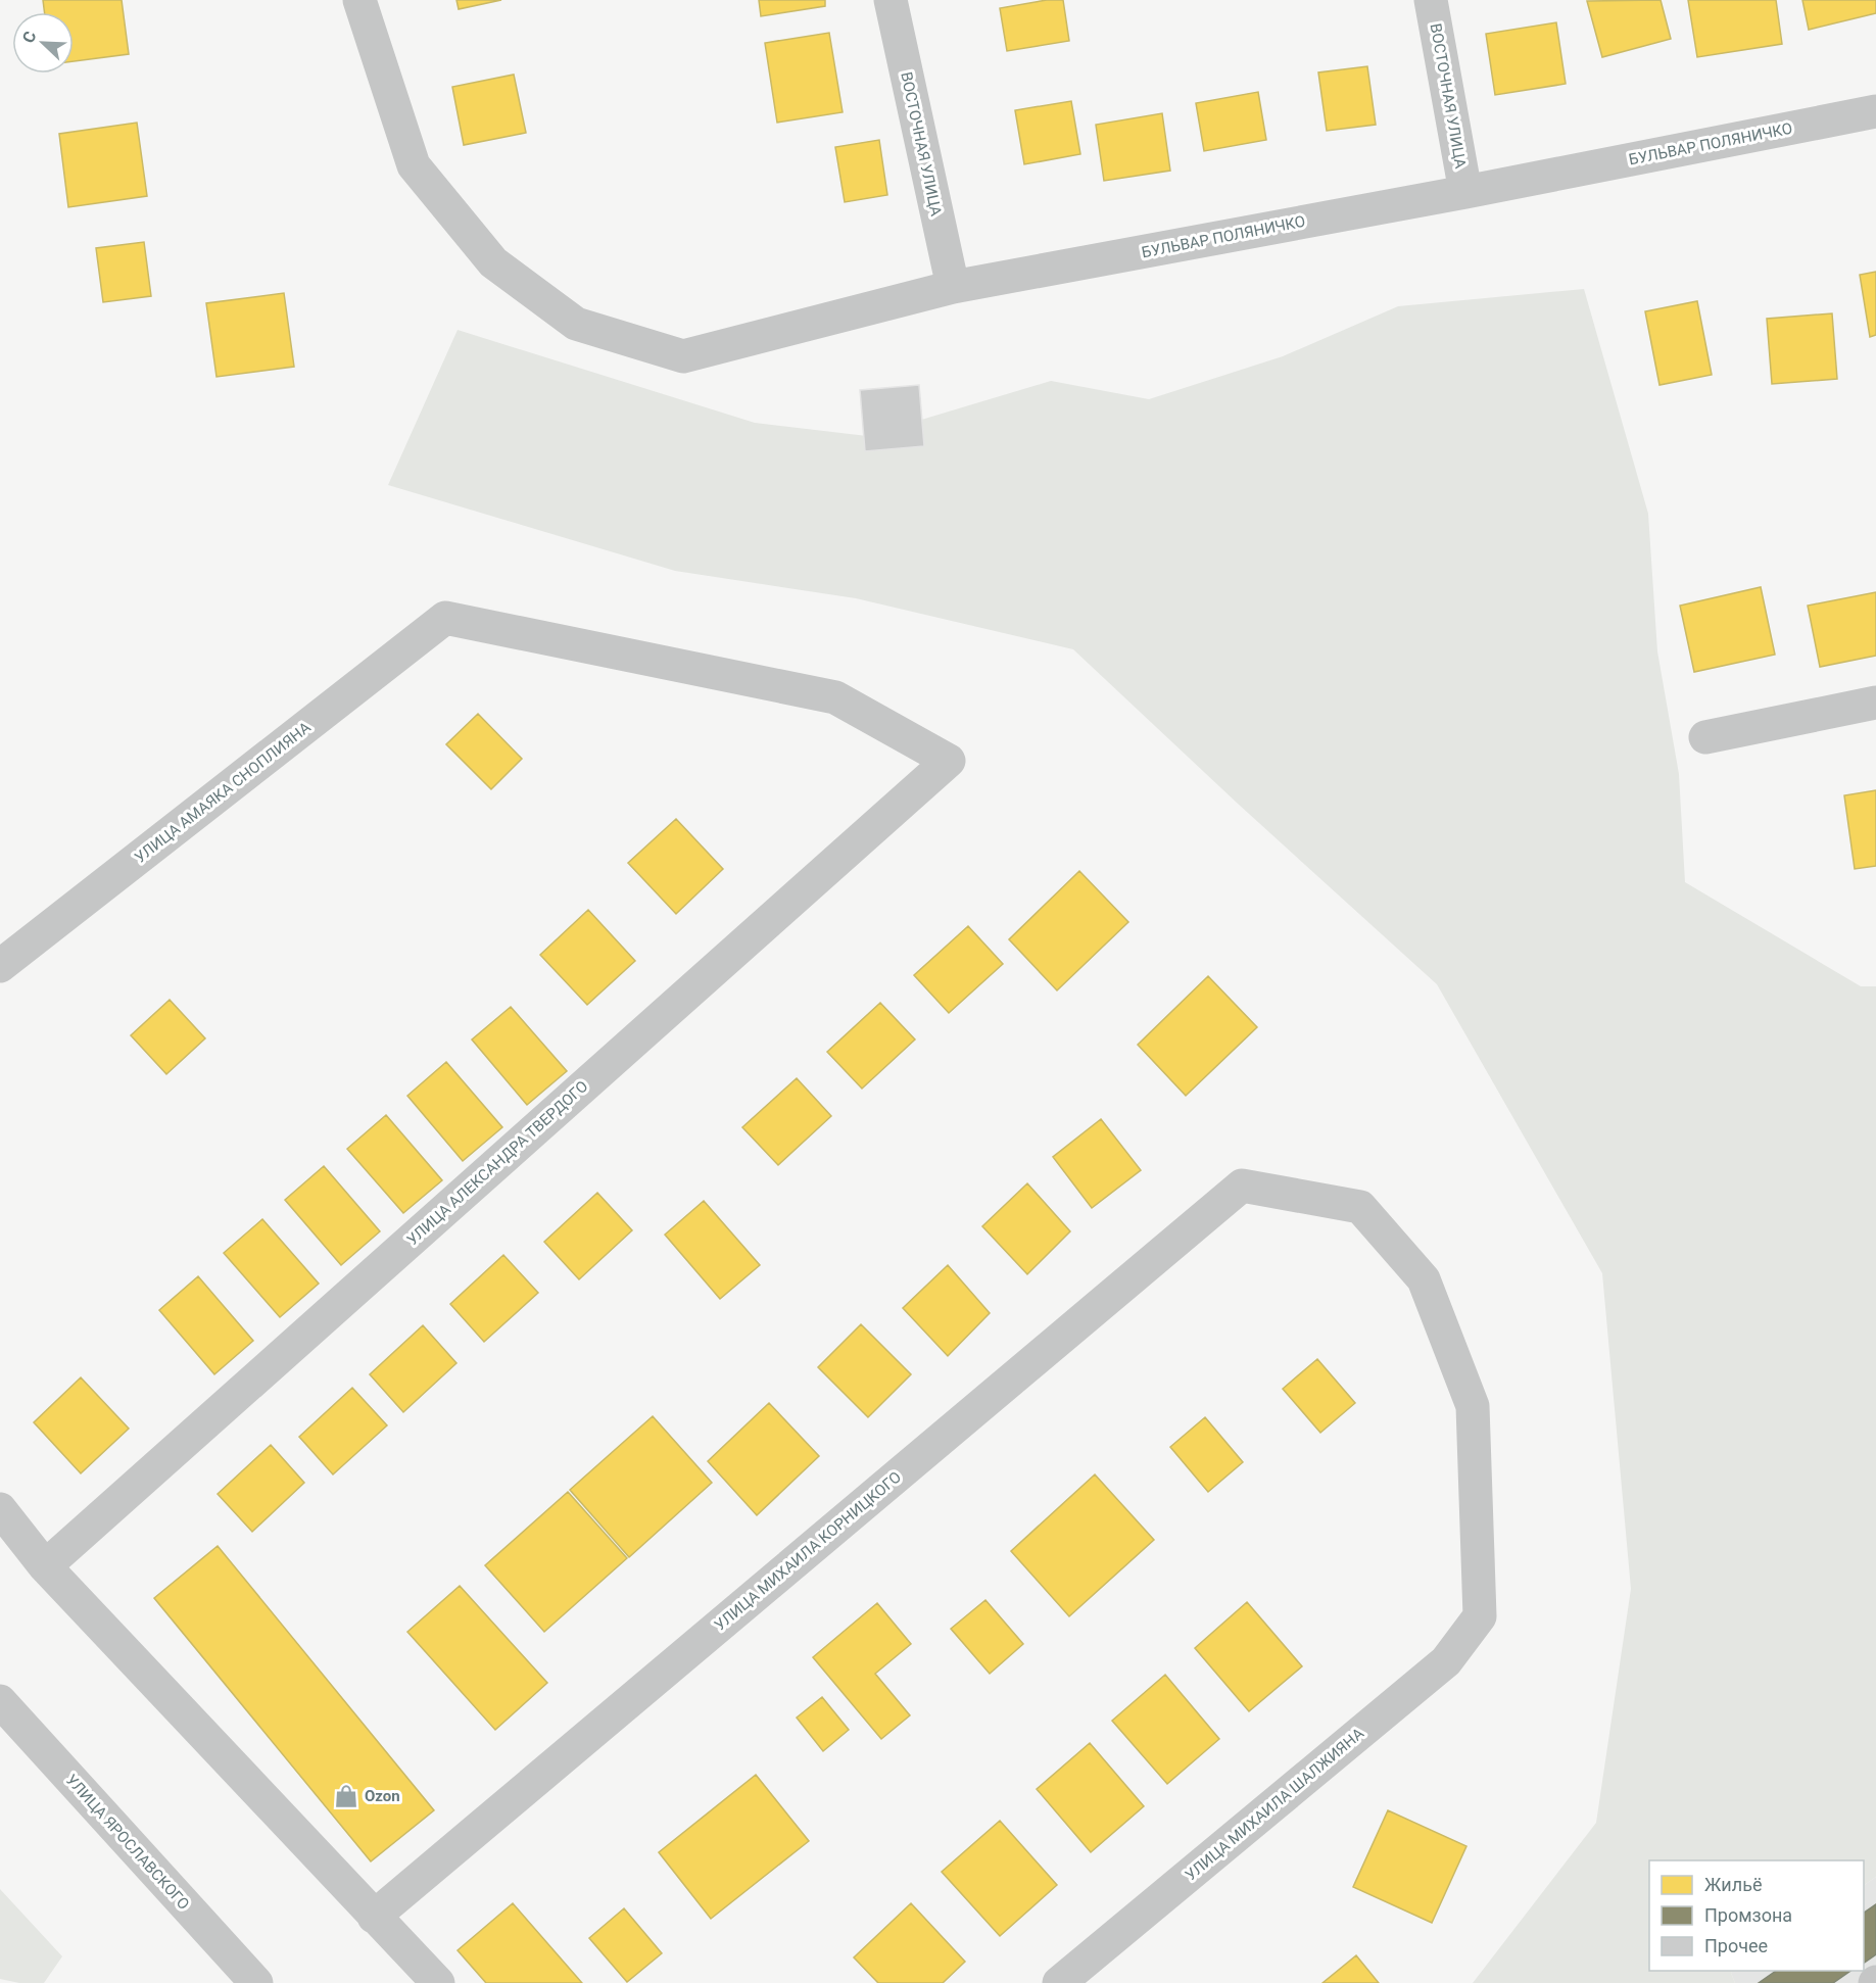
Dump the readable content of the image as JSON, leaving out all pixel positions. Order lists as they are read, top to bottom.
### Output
{
  "streets": {
    "street": [
      "ВОСТОЧНАЯ УЛИЦА",
      "БУЛЬВАР ПОЛЯНИЧКО",
      "УЛИЦА АМАЯКА СНОПЛИЯНА",
      "УЛИЦА АЛЕКСАНДРА ТВЕРДОГО",
      "УЛИЦА МИХАИЛА КОРНИЦКОГО",
      "УЛИЦА МИХАИЛА ШАЛЖИЯНА",
      "УЛИЦА ЯРОСЛАВСКОГО"
    ]
  },
  "crossings": [
    ["ВОСТОЧНАЯ УЛИЦА", "БУЛЬВАР ПОЛЯНИЧКО"],
    ["УЛИЦА АМАЯКА СНОПЛИЯНА", "УЛИЦА АЛЕКСАНДРА ТВЕРДОГО"],
    ["УЛИЦА МИХАИЛА КОРНИЦКОГО", "УЛИЦА МИХАИЛА ШАЛЖИЯНА"]
  ],
  "places": {
    "shop": ["Ozon"]
  },
  "legend": ["Жильё", "Промзона", "Прочее"],
  "north": "top left"
}
